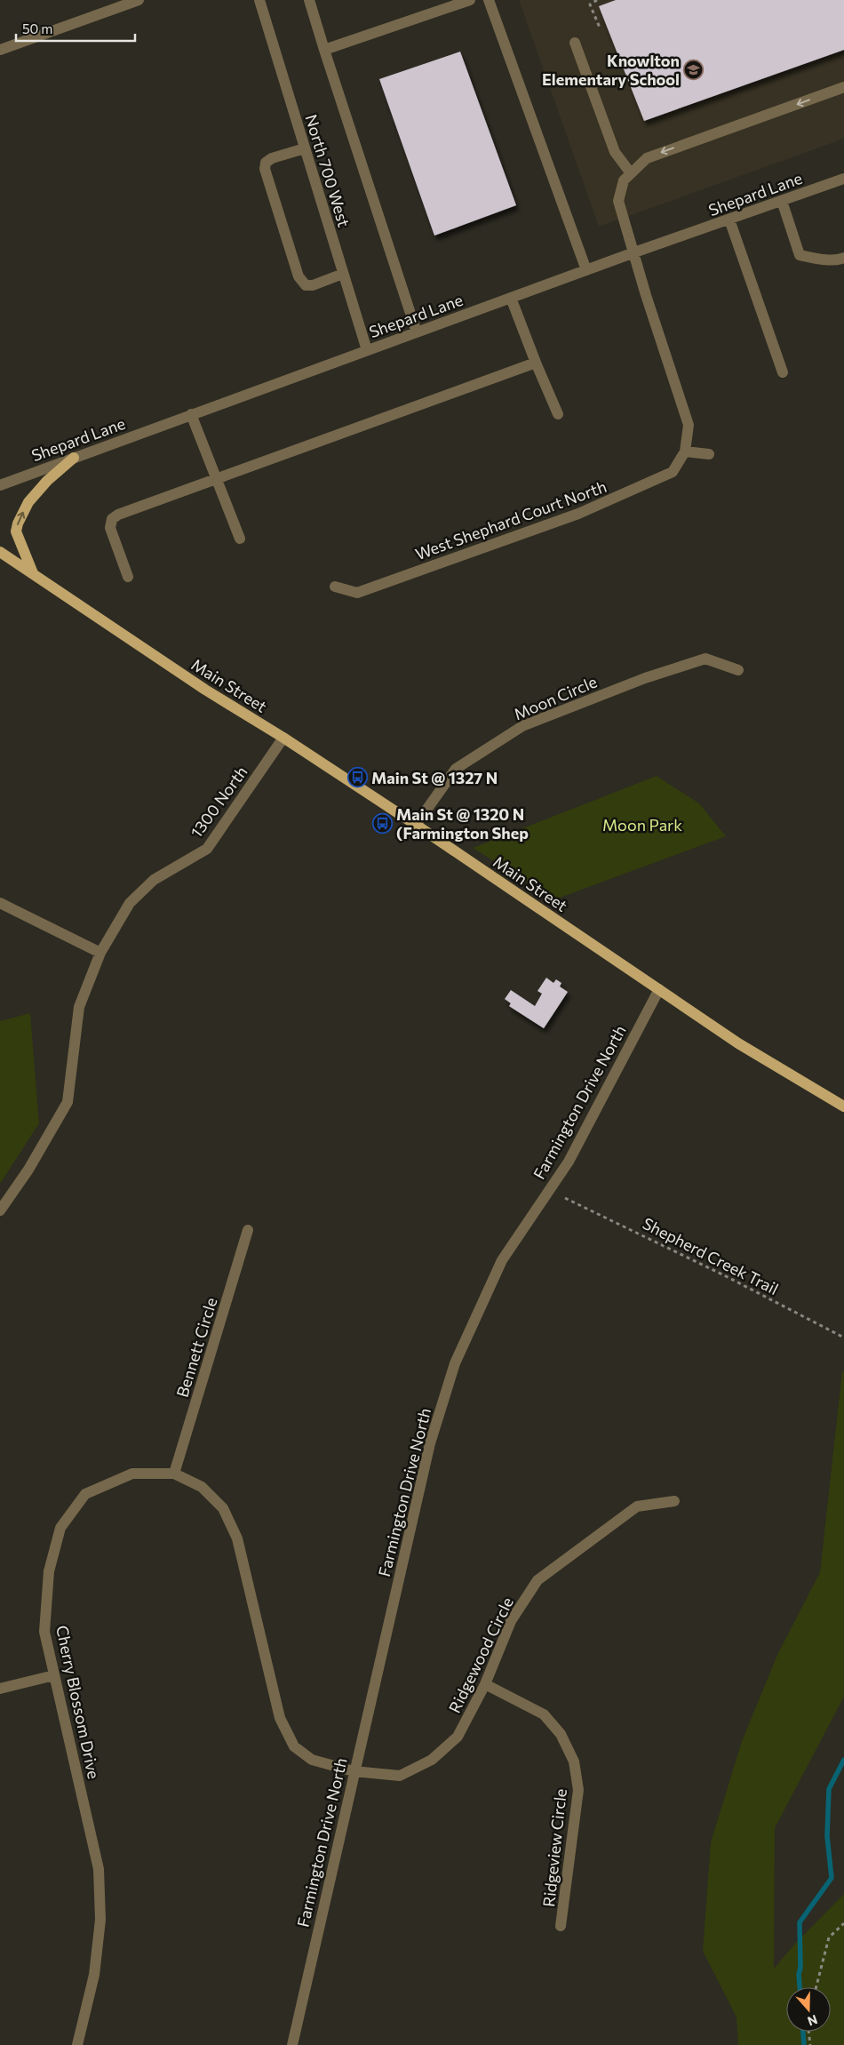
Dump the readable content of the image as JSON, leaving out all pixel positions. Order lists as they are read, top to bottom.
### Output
{
  "streets": {
    "main road": ["Main Street"],
    "street": [
      "North 700 West",
      "Shepard Lane",
      "West Shephard Court North",
      "Moon Circle",
      "1300 North",
      "Farmington Drive North",
      "Bennett Circle",
      "Ridgewood Circle",
      "Cherry Blossom Drive",
      "Ridgeview Circle"
    ],
    "path": ["Shepherd Creek Trail"]
  },
  "crossings": [
    ["North 700 West", "Shepard Lane"],
    ["Main Street", "Moon Circle"],
    ["Main Street", "1300 North"],
    ["Main Street", "Farmington Drive North"],
    ["Farmington Drive North", "Ridgewood Circle"],
    ["Farmington Drive North", "Cherry Blossom Drive"],
    ["Bennett Circle", "Cherry Blossom Drive"],
    ["Ridgewood Circle", "Cherry Blossom Drive"],
    ["Ridgewood Circle", "Ridgeview Circle"]
  ],
  "parks": ["Moon Park"],
  "places": {
    "school or university": ["Knowlton Elementary School"],
    "bus stop": ["Main St @ 1327 N", "Main St @ 1320 N (Farmington Shep"]
  },
  "scale_bar": "50 m",
  "north": "bottom"
}
